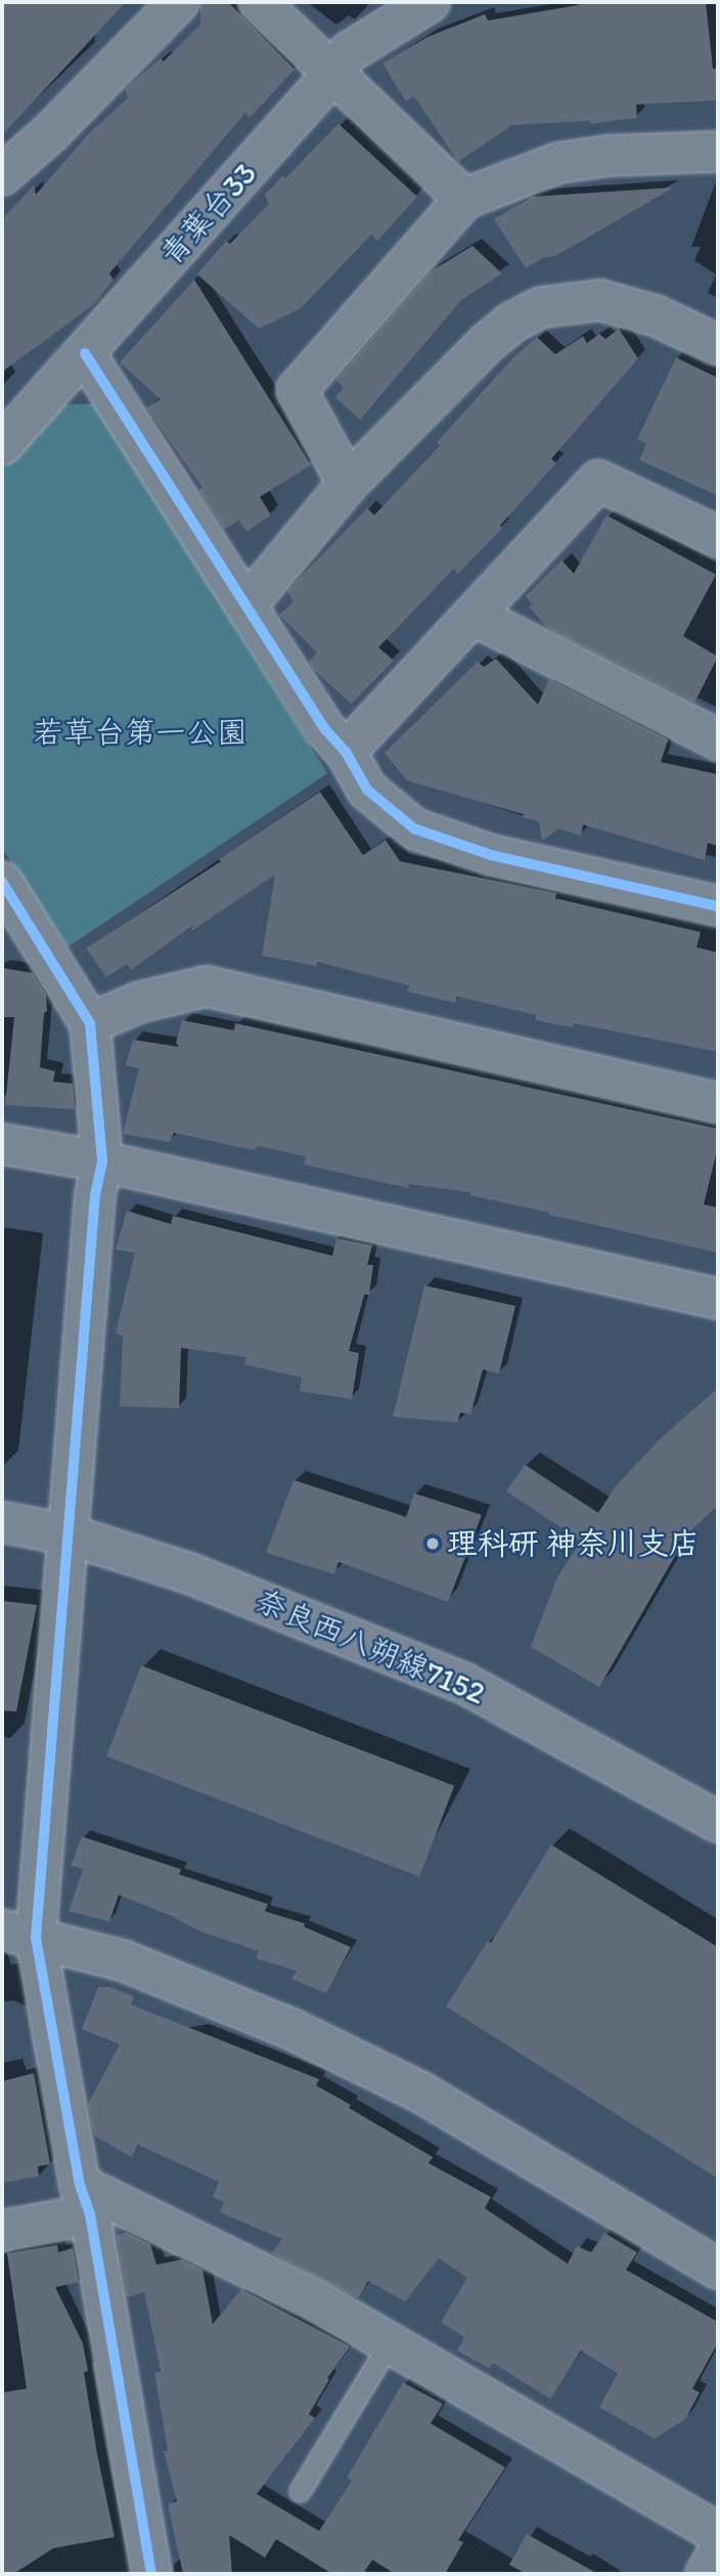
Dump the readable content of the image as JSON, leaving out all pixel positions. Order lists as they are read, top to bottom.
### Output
{
  "streets": {
    "street": ["青葉台33", "奈良西八朔線7152"]
  },
  "parks": ["若草台第一公園"],
  "places": ["理科研 神奈川支店"]
}
